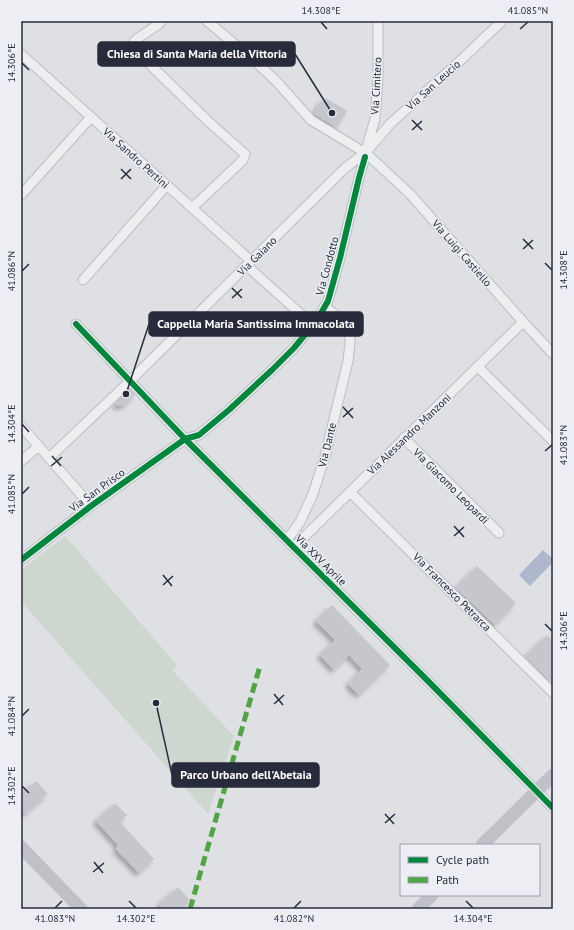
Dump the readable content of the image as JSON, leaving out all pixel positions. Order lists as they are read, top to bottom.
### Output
{
  "streets": {
    "street": [
      "Via San Leucio",
      "Via Cimitero",
      "Via Sandro Pertini",
      "Via Luigi Castiello",
      "Via Gaiano",
      "Via Condotto",
      "Via Alessandro Manzoni",
      "Via Dante",
      "Via Giacomo Leopardi",
      "Via San Prisco",
      "Via XXV Aprile",
      "Via Francesco Petrarca"
    ]
  },
  "crossings": [
    ["Via San Leucio", "Via Cimitero"],
    ["Via San Leucio", "Via Luigi Castiello"],
    ["Via San Leucio", "Via Gaiano"],
    ["Via San Leucio", "Via Condotto"],
    ["Via Cimitero", "Via Luigi Castiello"],
    ["Via Cimitero", "Via Gaiano"],
    ["Via Cimitero", "Via Condotto"],
    ["Via Sandro Pertini", "Via Gaiano"],
    ["Via Sandro Pertini", "Via Condotto"],
    ["Via Luigi Castiello", "Via Gaiano"],
    ["Via Luigi Castiello", "Via Condotto"],
    ["Via Luigi Castiello", "Via Alessandro Manzoni"],
    ["Via Gaiano", "Via Condotto"],
    ["Via Gaiano", "Via XXV Aprile"],
    ["Via Condotto", "Via Dante"],
    ["Via Condotto", "Via San Prisco"],
    ["Via Condotto", "Via XXV Aprile"],
    ["Via Alessandro Manzoni", "Via Dante"],
    ["Via Alessandro Manzoni", "Via Giacomo Leopardi"],
    ["Via Alessandro Manzoni", "Via XXV Aprile"],
    ["Via Alessandro Manzoni", "Via Francesco Petrarca"],
    ["Via Dante", "Via XXV Aprile"],
    ["Via San Prisco", "Via XXV Aprile"]
  ],
  "places": ["Chiesa di Santa Maria della Vittoria", "Cappella Maria Santissima Immacolata", "Parco Urbano dell'Abetaia"],
  "legend": ["Cycle path", "Path"],
  "coordinates": [
    "14.308°E",
    "41.085°N",
    "14.306°E",
    "41.086°N",
    "14.304°E",
    "41.083°N",
    "41.084°N",
    "14.302°E",
    "41.082°N"
  ]
}
